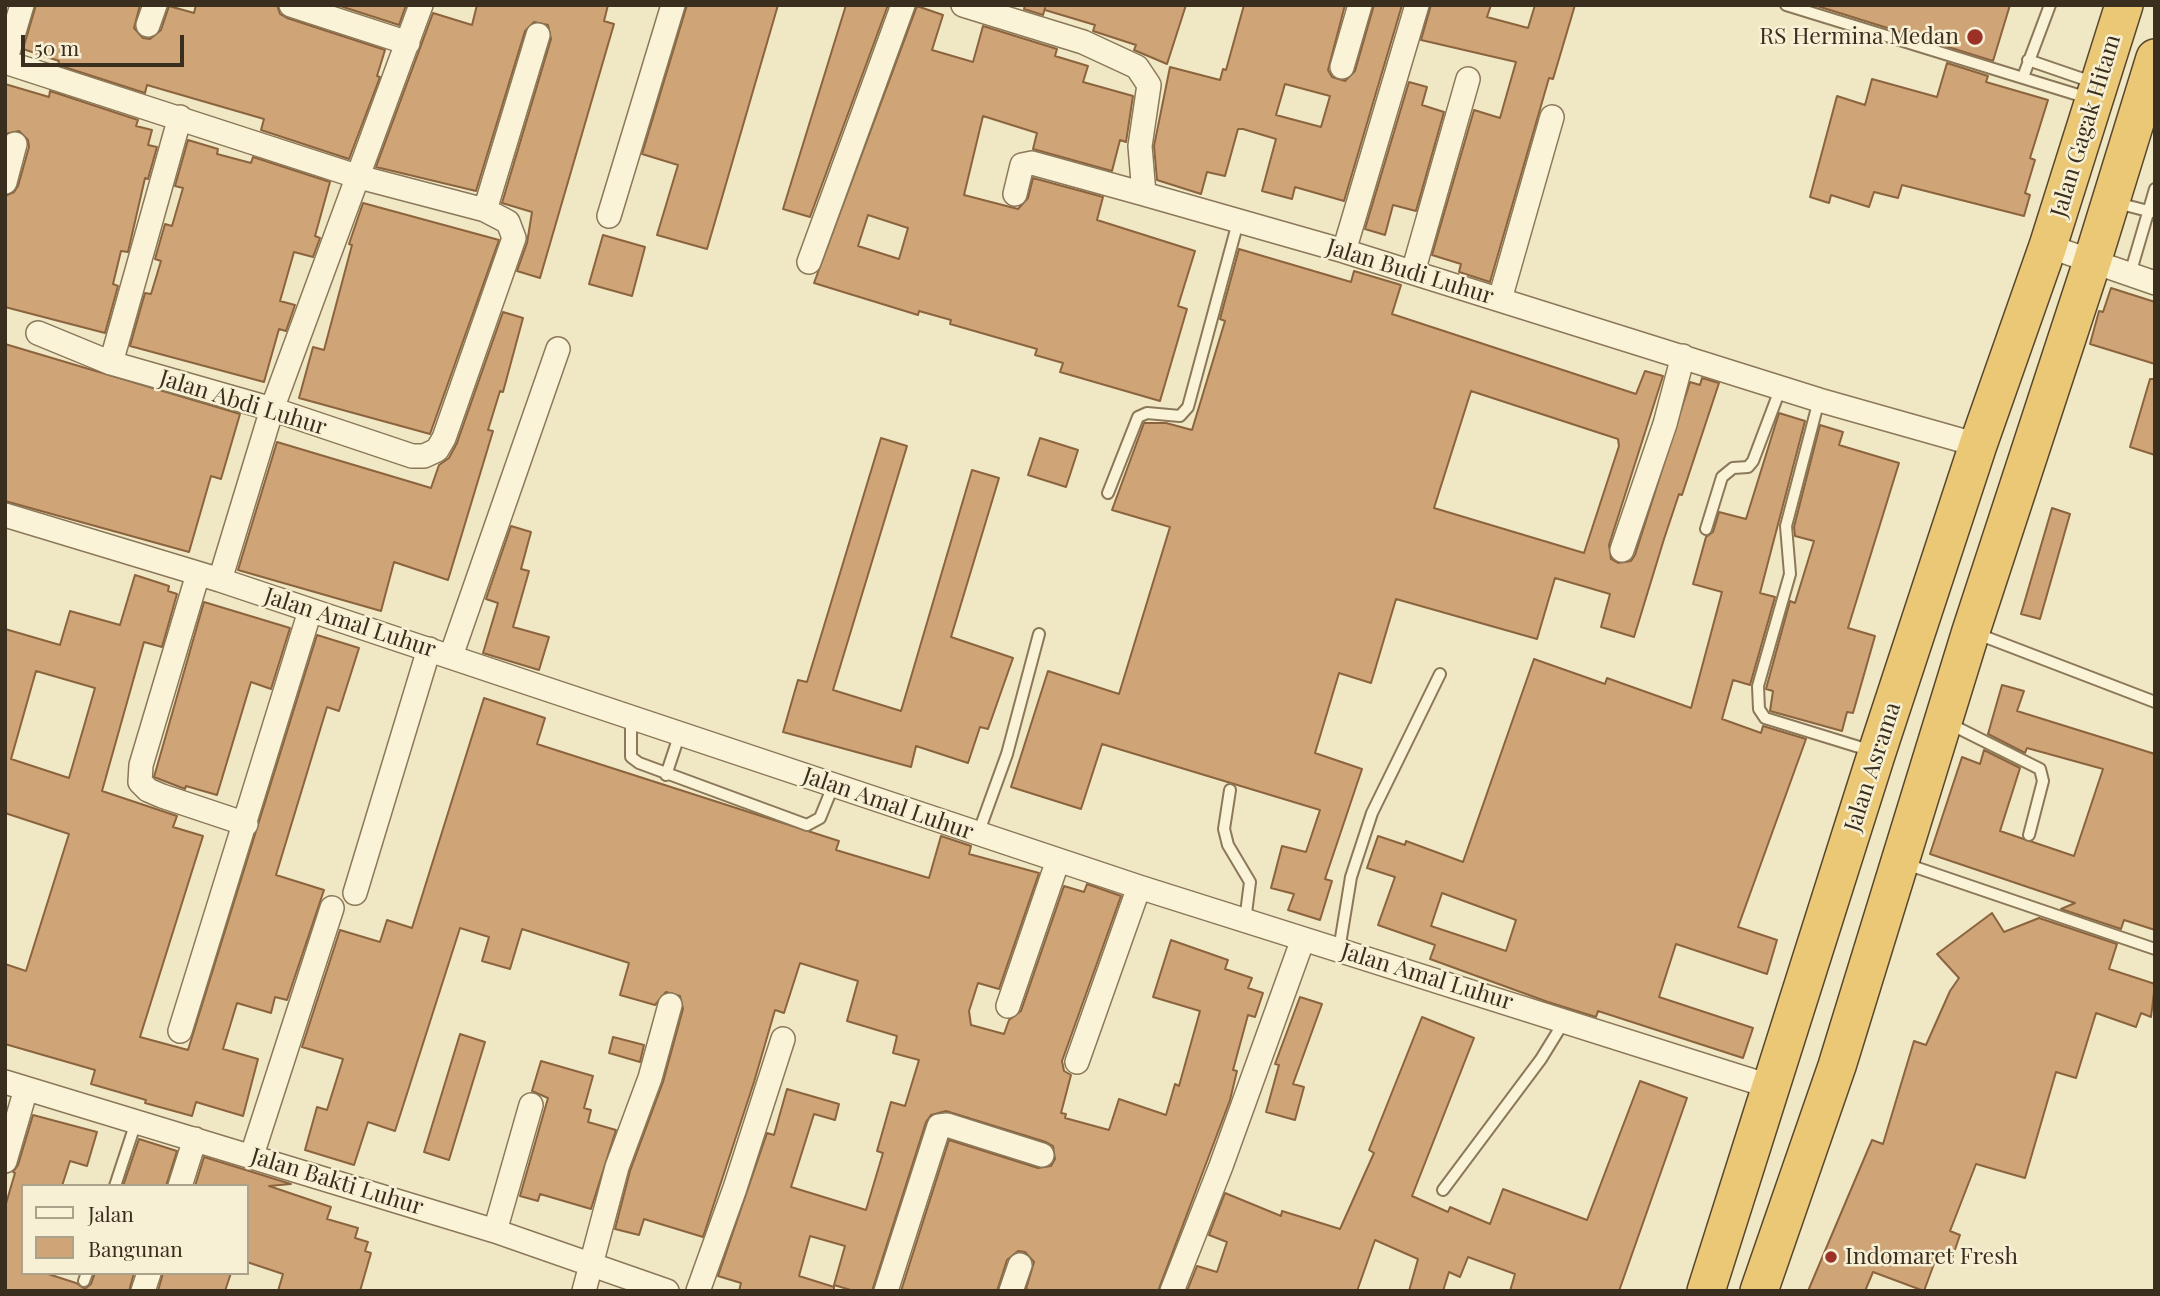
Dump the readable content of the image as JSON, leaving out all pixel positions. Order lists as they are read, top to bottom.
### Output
{
  "streets": {
    "highway": ["Jalan Gagak Hitam", "Jalan Asrama"],
    "street": [
      "Jalan Budi Luhur",
      "Jalan Abdi Luhur",
      "Jalan Amal Luhur",
      "Jalan Bakti Luhur"
    ]
  },
  "crossings": [
    ["Jalan Gagak Hitam", "Jalan Asrama"],
    ["Jalan Budi Luhur", "Jalan Asrama"],
    ["Jalan Amal Luhur", "Jalan Asrama"]
  ],
  "places": ["RS Hermina Medan", "Indomaret Fresh"],
  "legend": ["Jalan", "Bangunan"],
  "scale_bar": "50 m"
}
